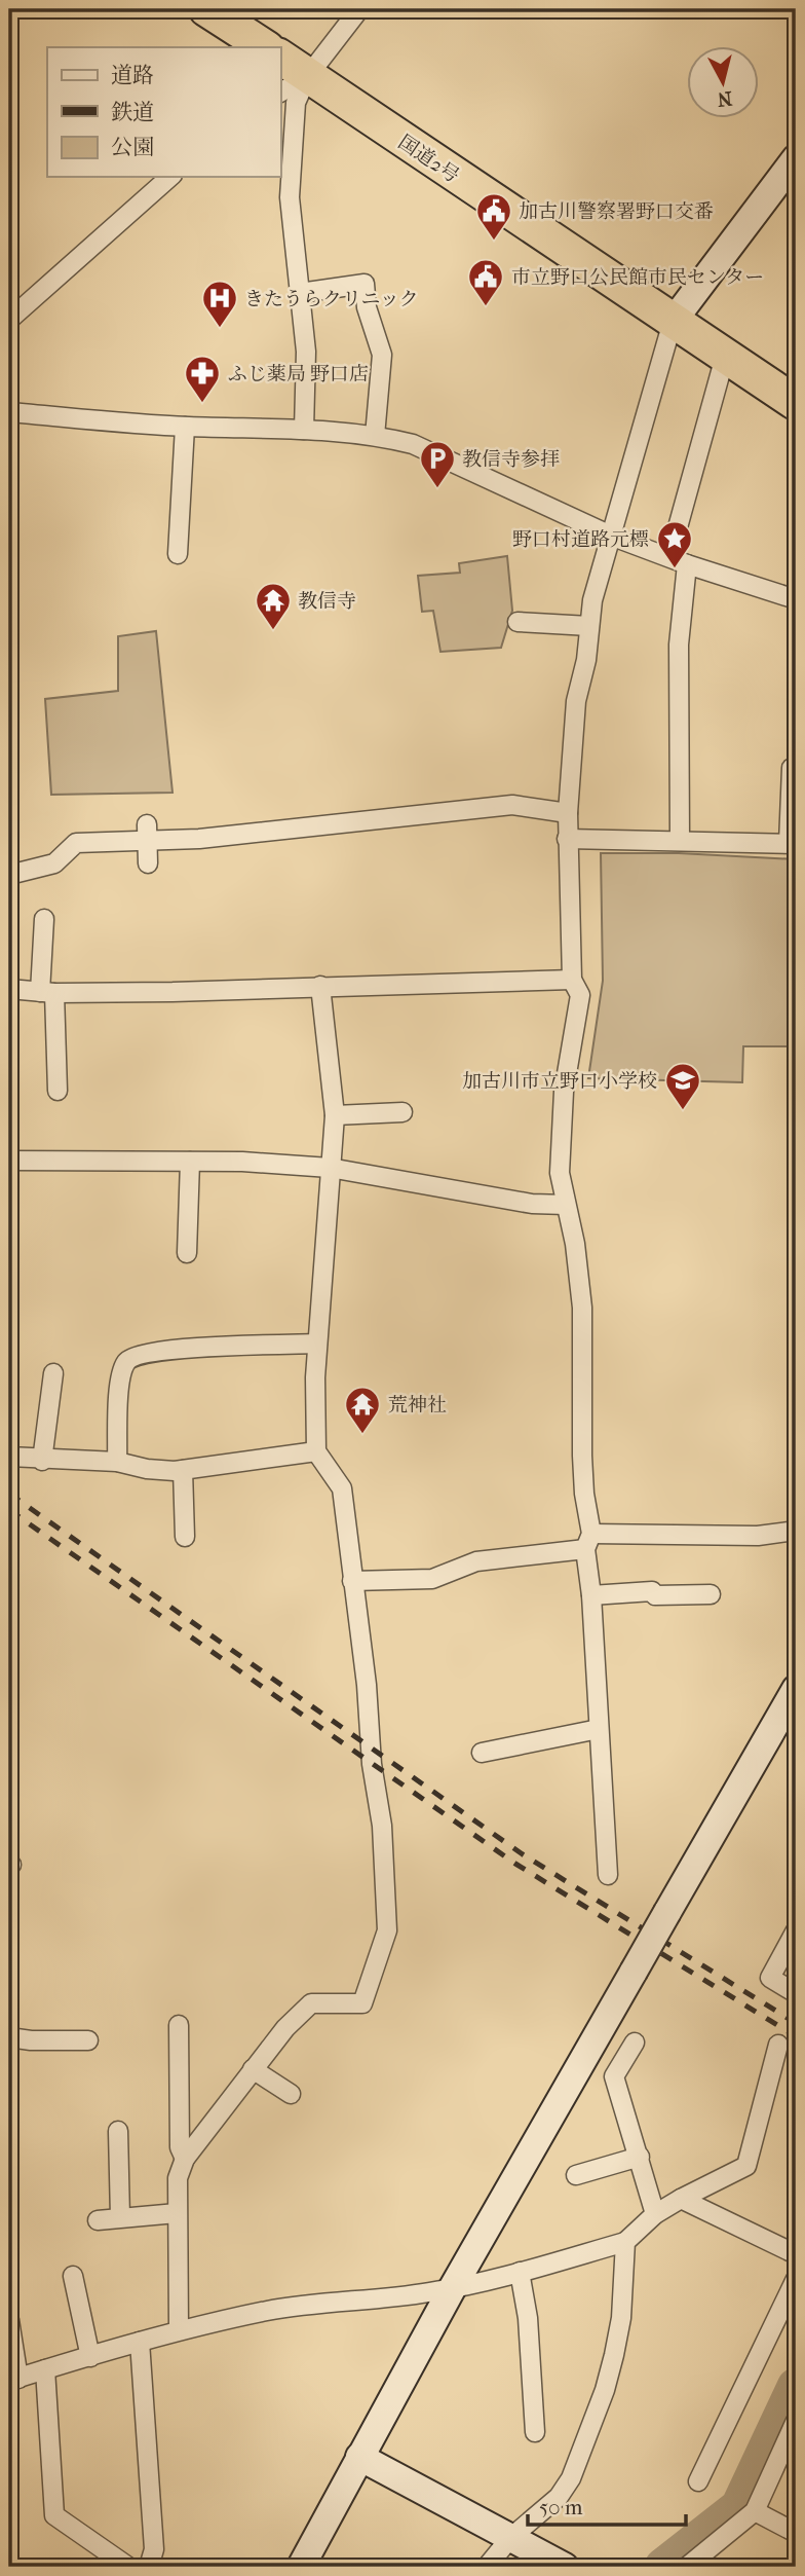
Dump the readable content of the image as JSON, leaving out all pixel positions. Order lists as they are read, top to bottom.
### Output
{
  "streets": {
    "highway": ["国道2号"]
  },
  "places": {
    "public building": ["加古川警察署野口交番", "市立野口公民館市民センター"],
    "hospital": ["きたうらクリニック"],
    "pharmacy": ["ふじ薬局 野口店"],
    "parking": ["教信寺参拝"],
    "place": ["野口村道路元標"],
    "temple": ["教信寺", "荒神社"],
    "school or university": ["加古川市立野口小学校"]
  },
  "legend": ["道路", "鉄道", "公園"],
  "scale_bar": "50 m",
  "north": "bottom"
}
